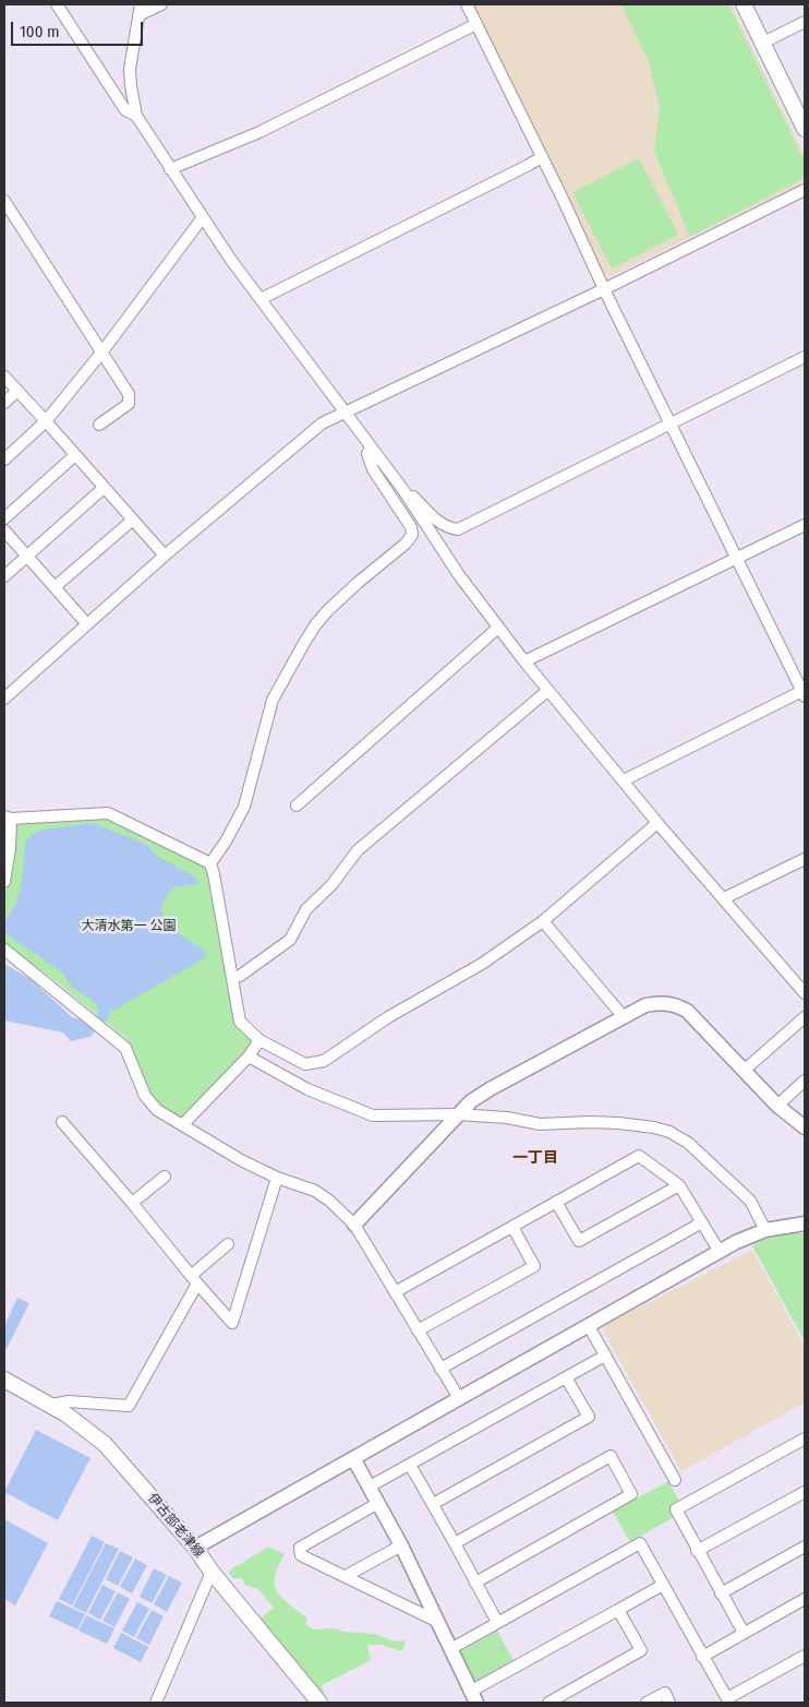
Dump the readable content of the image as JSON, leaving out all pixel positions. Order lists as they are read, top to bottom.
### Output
{
  "streets": {
    "main road": ["伊古部老津線"]
  },
  "districts": ["一丁目"],
  "parks": ["大清水第一 公園"],
  "scale_bar": "100 m"
}
